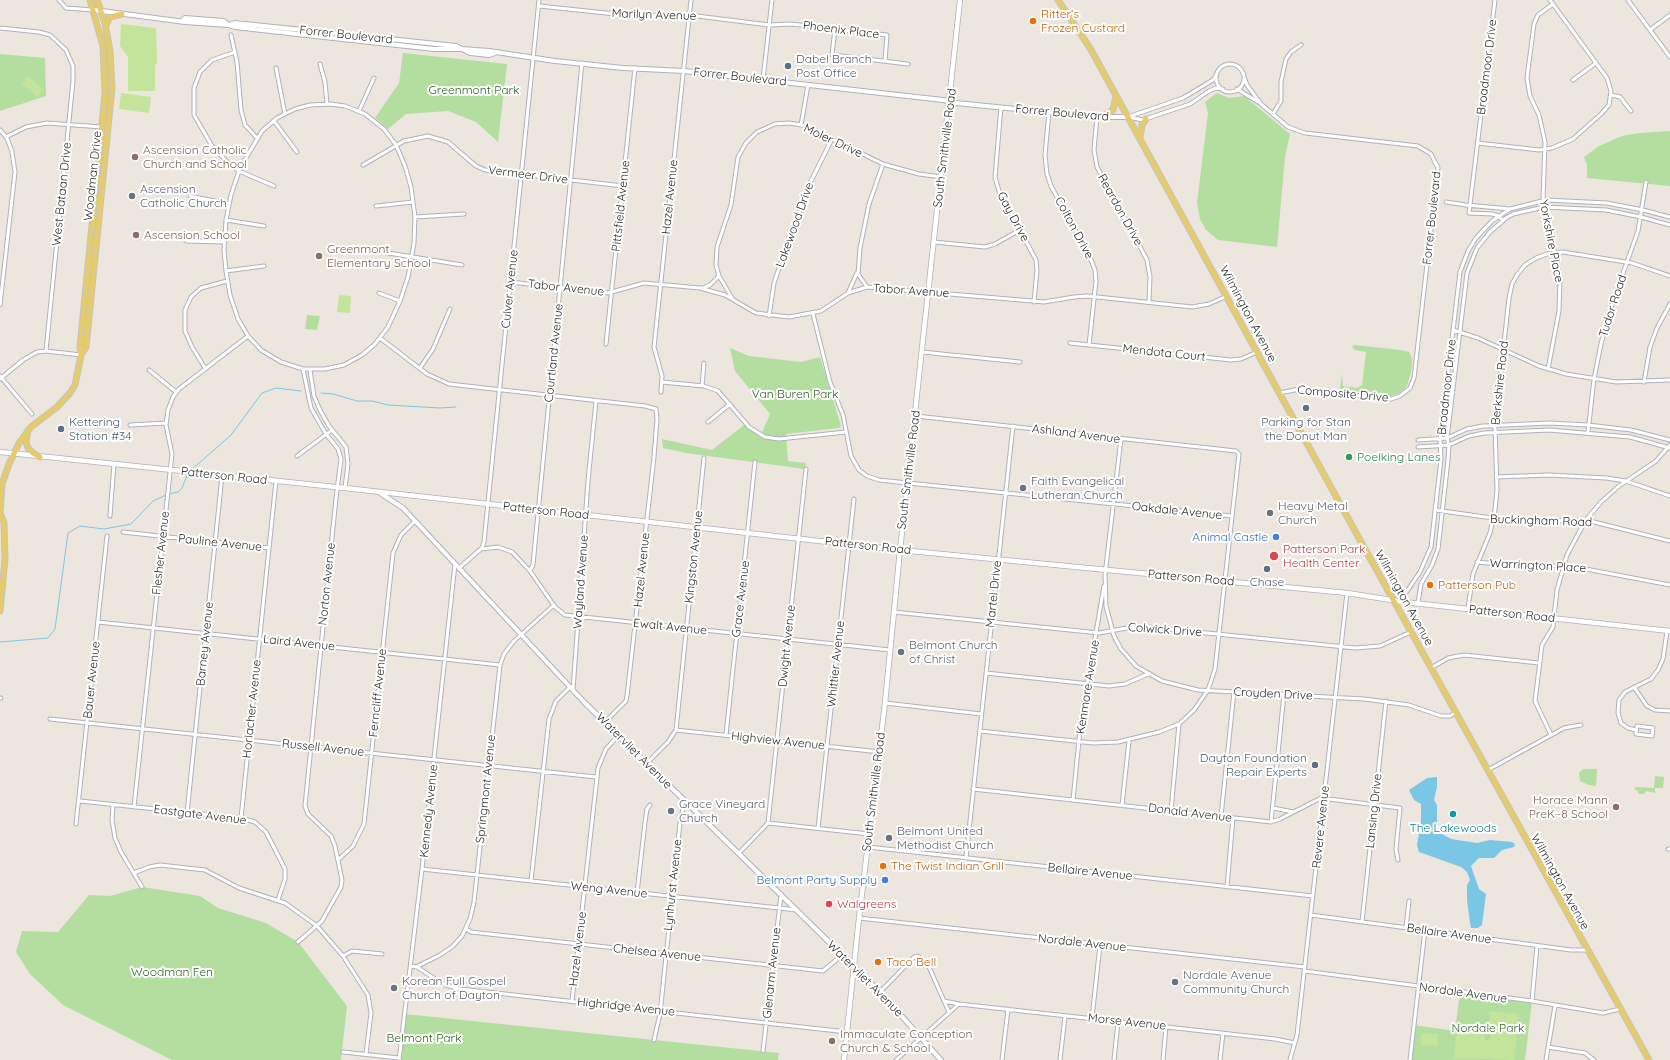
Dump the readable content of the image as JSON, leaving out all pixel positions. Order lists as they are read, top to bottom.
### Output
{
  "streets": {
    "main road": [
      "South Smithville Road",
      "Woodman Drive",
      "Wilmington Avenue",
      "Patterson Road"
    ],
    "street": [
      "Marilyn Avenue",
      "Phoenix Place",
      "Forrer Boulevard",
      "Broadmoor Drive",
      "Moler Drive",
      "Vermeer Drive",
      "West Bataan Drive",
      "Hazel Avenue",
      "Pittsfield Avenue",
      "Reardon Drive",
      "Gay Drive",
      "Lakewood Drive",
      "Colton Drive",
      "Yorkshire Place",
      "Tabor Avenue",
      "Culver Avenue",
      "Tudor Road",
      "Courtland Avenue",
      "Mendota Court",
      "Berkshire Road",
      "Composite Drive",
      "Ashland Avenue",
      "Oakdale Avenue",
      "Buckingham Road",
      "Pauline Avenue",
      "Flesher Avenue",
      "Kingston Avenue",
      "Warrington Place",
      "Wayland Avenue",
      "Norton Avenue",
      "Martel Drive",
      "Grace Avenue",
      "Ewalt Avenue",
      "Colwick Drive",
      "Laird Avenue",
      "Barney Avenue",
      "Dwight Avenue",
      "Whittier Avenue",
      "Bauer Avenue",
      "Kenmore Avenue",
      "Ferncliff Avenue",
      "Croyden Drive",
      "Horlacher Avenue",
      "Highview Avenue",
      "Russell Avenue",
      "Watervliet Avenue",
      "Springmont Avenue",
      "Kennedy Avenue",
      "Lansing Drive",
      "Donald Avenue",
      "Eastgate Avenue",
      "Revere Avenue",
      "Bellaire Avenue",
      "Lynhurst Avenue",
      "Weng Avenue",
      "Nordale Avenue",
      "Chelsea Avenue",
      "Glenarm Avenue",
      "Highridge Avenue",
      "Morse Avenue"
    ]
  },
  "crossings": [
    ["Marilyn Avenue", "Phoenix Place"],
    ["Marilyn Avenue", "Hazel Avenue"],
    ["Marilyn Avenue", "Culver Avenue"],
    ["Forrer Boulevard", "South Smithville Road"],
    ["Forrer Boulevard", "Woodman Drive"],
    ["Forrer Boulevard", "Hazel Avenue"],
    ["Forrer Boulevard", "Pittsfield Avenue"],
    ["Forrer Boulevard", "Reardon Drive"],
    ["Forrer Boulevard", "Gay Drive"],
    ["Forrer Boulevard", "Colton Drive"],
    ["Forrer Boulevard", "Culver Avenue"],
    ["Forrer Boulevard", "Wilmington Avenue"],
    ["Forrer Boulevard", "Courtland Avenue"],
    ["Forrer Boulevard", "Composite Drive"],
    ["Broadmoor Drive", "Yorkshire Place"],
    ["Broadmoor Drive", "Patterson Road"],
    ["Broadmoor Drive", "Buckingham Road"],
    ["Moler Drive", "South Smithville Road"],
    ["Moler Drive", "Lakewood Drive"],
    ["South Smithville Road", "Tabor Avenue"],
    ["South Smithville Road", "Ashland Avenue"],
    ["South Smithville Road", "Patterson Road"],
    ["South Smithville Road", "Oakdale Avenue"],
    ["South Smithville Road", "Ewalt Avenue"],
    ["South Smithville Road", "Colwick Drive"],
    ["South Smithville Road", "Highview Avenue"],
    ["South Smithville Road", "Watervliet Avenue"],
    ["South Smithville Road", "Bellaire Avenue"],
    ["South Smithville Road", "Nordale Avenue"],
    ["South Smithville Road", "Highridge Avenue"],
    ["Vermeer Drive", "Pittsfield Avenue"],
    ["Vermeer Drive", "Culver Avenue"],
    ["Vermeer Drive", "Courtland Avenue"],
    ["Woodman Drive", "Patterson Road"],
    ["Hazel Avenue", "Tabor Avenue"],
    ["Hazel Avenue", "Patterson Road"],
    ["Hazel Avenue", "Wayland Avenue"],
    ["Hazel Avenue", "Ewalt Avenue"],
    ["Hazel Avenue", "Russell Avenue"],
    ["Hazel Avenue", "Watervliet Avenue"],
    ["Hazel Avenue", "Weng Avenue"],
    ["Hazel Avenue", "Chelsea Avenue"],
    ["Hazel Avenue", "Highridge Avenue"],
    ["Pittsfield Avenue", "Tabor Avenue"],
    ["Reardon Drive", "Tabor Avenue"],
    ["Gay Drive", "Tabor Avenue"],
    ["Lakewood Drive", "Tabor Avenue"],
    ["Colton Drive", "Tabor Avenue"],
    ["Colton Drive", "Mendota Court"],
    ["Yorkshire Place", "Berkshire Road"],
    ["Tabor Avenue", "Culver Avenue"],
    ["Tabor Avenue", "Wilmington Avenue"],
    ["Tabor Avenue", "Courtland Avenue"],
    ["Tabor Avenue", "Oakdale Avenue"],
    ["Culver Avenue", "Patterson Road"],
    ["Culver Avenue", "Ewalt Avenue"],
    ["Tudor Road", "Berkshire Road"],
    ["Wilmington Avenue", "Mendota Court"],
    ["Wilmington Avenue", "Composite Drive"],
    ["Wilmington Avenue", "Patterson Road"],
    ["Wilmington Avenue", "Colwick Drive"],
    ["Wilmington Avenue", "Croyden Drive"],
    ["Wilmington Avenue", "Bellaire Avenue"],
    ["Wilmington Avenue", "Nordale Avenue"],
    ["Courtland Avenue", "Patterson Road"],
    ["Courtland Avenue", "Ewalt Avenue"],
    ["Berkshire Road", "Patterson Road"],
    ["Berkshire Road", "Buckingham Road"],
    ["Berkshire Road", "Warrington Place"],
    ["Ashland Avenue", "Oakdale Avenue"],
    ["Ashland Avenue", "Martel Drive"],
    ["Ashland Avenue", "Kenmore Avenue"],
    ["Patterson Road", "Flesher Avenue"],
    ["Patterson Road", "Kingston Avenue"],
    ["Patterson Road", "Wayland Avenue"],
    ["Patterson Road", "Norton Avenue"],
    ["Patterson Road", "Martel Drive"],
    ["Patterson Road", "Grace Avenue"],
    ["Patterson Road", "Barney Avenue"],
    ["Patterson Road", "Dwight Avenue"],
    ["Patterson Road", "Whittier Avenue"],
    ["Patterson Road", "Kenmore Avenue"],
    ["Patterson Road", "Horlacher Avenue"],
    ["Patterson Road", "Watervliet Avenue"],
    ["Patterson Road", "Revere Avenue"],
    ["Oakdale Avenue", "Martel Drive"],
    ["Oakdale Avenue", "Kenmore Avenue"],
    ["Pauline Avenue", "Flesher Avenue"],
    ["Pauline Avenue", "Barney Avenue"],
    ["Pauline Avenue", "Horlacher Avenue"],
    ["Flesher Avenue", "Laird Avenue"],
    ["Flesher Avenue", "Russell Avenue"],
    ["Flesher Avenue", "Eastgate Avenue"],
    ["Kingston Avenue", "Ewalt Avenue"],
    ["Kingston Avenue", "Highview Avenue"],
    ["Wayland Avenue", "Ewalt Avenue"],
    ["Wayland Avenue", "Watervliet Avenue"],
    ["Norton Avenue", "Laird Avenue"],
    ["Norton Avenue", "Ferncliff Avenue"],
    ["Norton Avenue", "Russell Avenue"],
    ["Martel Drive", "Colwick Drive"],
    ["Martel Drive", "Donald Avenue"],
    ["Martel Drive", "Bellaire Avenue"],
    ["Grace Avenue", "Ewalt Avenue"],
    ["Grace Avenue", "Highview Avenue"],
    ["Ewalt Avenue", "Dwight Avenue"],
    ["Ewalt Avenue", "Whittier Avenue"],
    ["Ewalt Avenue", "Springmont Avenue"],
    ["Colwick Drive", "Kenmore Avenue"],
    ["Colwick Drive", "Croyden Drive"],
    ["Colwick Drive", "Revere Avenue"],
    ["Laird Avenue", "Barney Avenue"],
    ["Laird Avenue", "Bauer Avenue"],
    ["Laird Avenue", "Ferncliff Avenue"],
    ["Laird Avenue", "Horlacher Avenue"],
    ["Laird Avenue", "Springmont Avenue"],
    ["Laird Avenue", "Kennedy Avenue"],
    ["Barney Avenue", "Russell Avenue"],
    ["Barney Avenue", "Eastgate Avenue"],
    ["Dwight Avenue", "Highview Avenue"],
    ["Whittier Avenue", "Highview Avenue"],
    ["Bauer Avenue", "Russell Avenue"],
    ["Bauer Avenue", "Eastgate Avenue"],
    ["Kenmore Avenue", "Croyden Drive"],
    ["Kenmore Avenue", "Donald Avenue"],
    ["Ferncliff Avenue", "Russell Avenue"],
    ["Ferncliff Avenue", "Watervliet Avenue"],
    ["Croyden Drive", "Lansing Drive"],
    ["Croyden Drive", "Revere Avenue"],
    ["Horlacher Avenue", "Russell Avenue"],
    ["Horlacher Avenue", "Eastgate Avenue"],
    ["Russell Avenue", "Springmont Avenue"],
    ["Russell Avenue", "Kennedy Avenue"],
    ["Watervliet Avenue", "Springmont Avenue"],
    ["Watervliet Avenue", "Kennedy Avenue"],
    ["Watervliet Avenue", "Lynhurst Avenue"],
    ["Watervliet Avenue", "Weng Avenue"],
    ["Watervliet Avenue", "Chelsea Avenue"],
    ["Watervliet Avenue", "Glenarm Avenue"],
    ["Springmont Avenue", "Weng Avenue"],
    ["Springmont Avenue", "Chelsea Avenue"],
    ["Springmont Avenue", "Highridge Avenue"],
    ["Kennedy Avenue", "Weng Avenue"],
    ["Kennedy Avenue", "Highridge Avenue"],
    ["Lansing Drive", "Bellaire Avenue"],
    ["Donald Avenue", "Revere Avenue"],
    ["Revere Avenue", "Bellaire Avenue"],
    ["Revere Avenue", "Nordale Avenue"],
    ["Revere Avenue", "Morse Avenue"],
    ["Lynhurst Avenue", "Weng Avenue"],
    ["Lynhurst Avenue", "Chelsea Avenue"],
    ["Lynhurst Avenue", "Highridge Avenue"],
    ["Weng Avenue", "Glenarm Avenue"],
    ["Chelsea Avenue", "Glenarm Avenue"],
    ["Glenarm Avenue", "Highridge Avenue"]
  ],
  "parks": [
    "Greenmont Park",
    "Van Buren Park",
    "Woodman Fen",
    "Nordale Park",
    "Belmont Park"
  ],
  "places": [
    "Ritter’s Frozen Custard",
    "Dabel Branch Post Office",
    "Ascension Catholic Church and School",
    "Ascension Catholic Church",
    "Ascension School",
    "Greenmont Elementary School",
    "Parking for Stan the Donut Man",
    "Kettering Station #34",
    "Poelking Lanes",
    "Faith Evangelical Lutheran Church",
    "Heavy Metal Church",
    "Animal Castle",
    "Patterson Park Health Center",
    "Chase",
    "Patterson Pub",
    "Belmont Church of Christ",
    "Dayton Foundation Repair Experts",
    "Horace Mann PreK–8 School",
    "Grace Vineyard Church",
    "The Lakewoods",
    "Belmont United Methodist Church",
    "The Twist Indian Grill",
    "Belmont Party Supply",
    "Walgreens",
    "Taco Bell",
    "Nordale Avenue Community Church",
    "Korean Full Gospel Church of Dayton",
    "Immaculate Conception Church & School"
  ]
}
